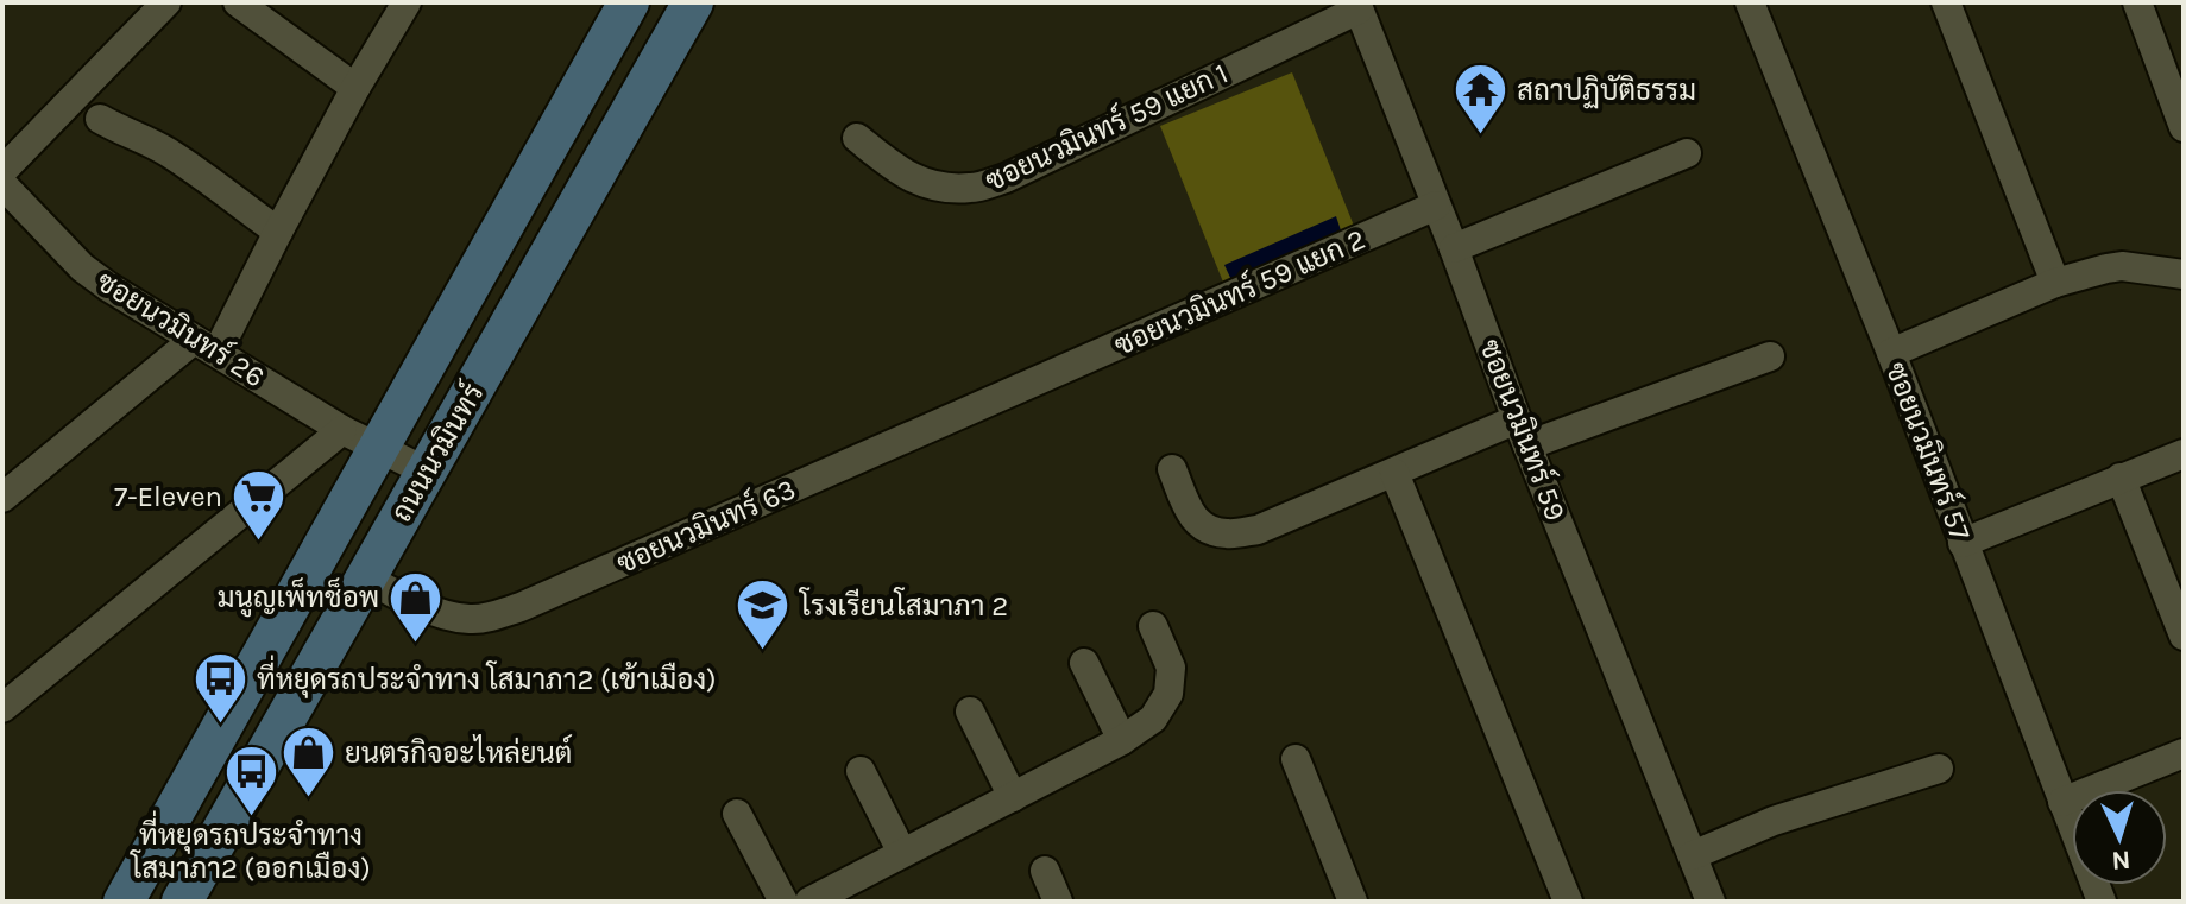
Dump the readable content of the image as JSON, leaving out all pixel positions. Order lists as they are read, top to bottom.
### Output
{
  "streets": {
    "main road": ["ถนนนวมินทร์"],
    "street": [
      "ซอยนวมินทร์ 59 แยก 1",
      "ซอยนวมินทร์ 59 แยก 2",
      "ซอยนวมินทร์ 26",
      "ซอยนวมินทร์ 59",
      "ซอยนวมินทร์ 57",
      "ซอยนวมินทร์ 63"
    ]
  },
  "crossings": [
    ["ซอยนวมินทร์ 59 แยก 1", "ซอยนวมินทร์ 59"],
    ["ซอยนวมินทร์ 59 แยก 2", "ซอยนวมินทร์ 59"],
    ["ซอยนวมินทร์ 59 แยก 2", "ซอยนวมินทร์ 63"],
    ["ซอยนวมินทร์ 26", "ถนนนวมินทร์"],
    ["ถนนนวมินทร์", "ซอยนวมินทร์ 63"]
  ],
  "places": {
    "temple": ["สถาปฏิบัติธรรม"],
    "supermarket": ["7-Eleven"],
    "shop": ["มนูญเพ็ทช็อพ", "ยนตรกิจอะไหล่ยนต์"],
    "school or university": ["โรงเรียนโสมาภา 2"],
    "bus stop": ["ที่หยุดรถประจำทาง โสมาภา2 (เข้าเมือง)", "ที่หยุดรถประจำทาง โสมาภา2 (ออกเมือง)"]
  },
  "north": "bottom"
}
